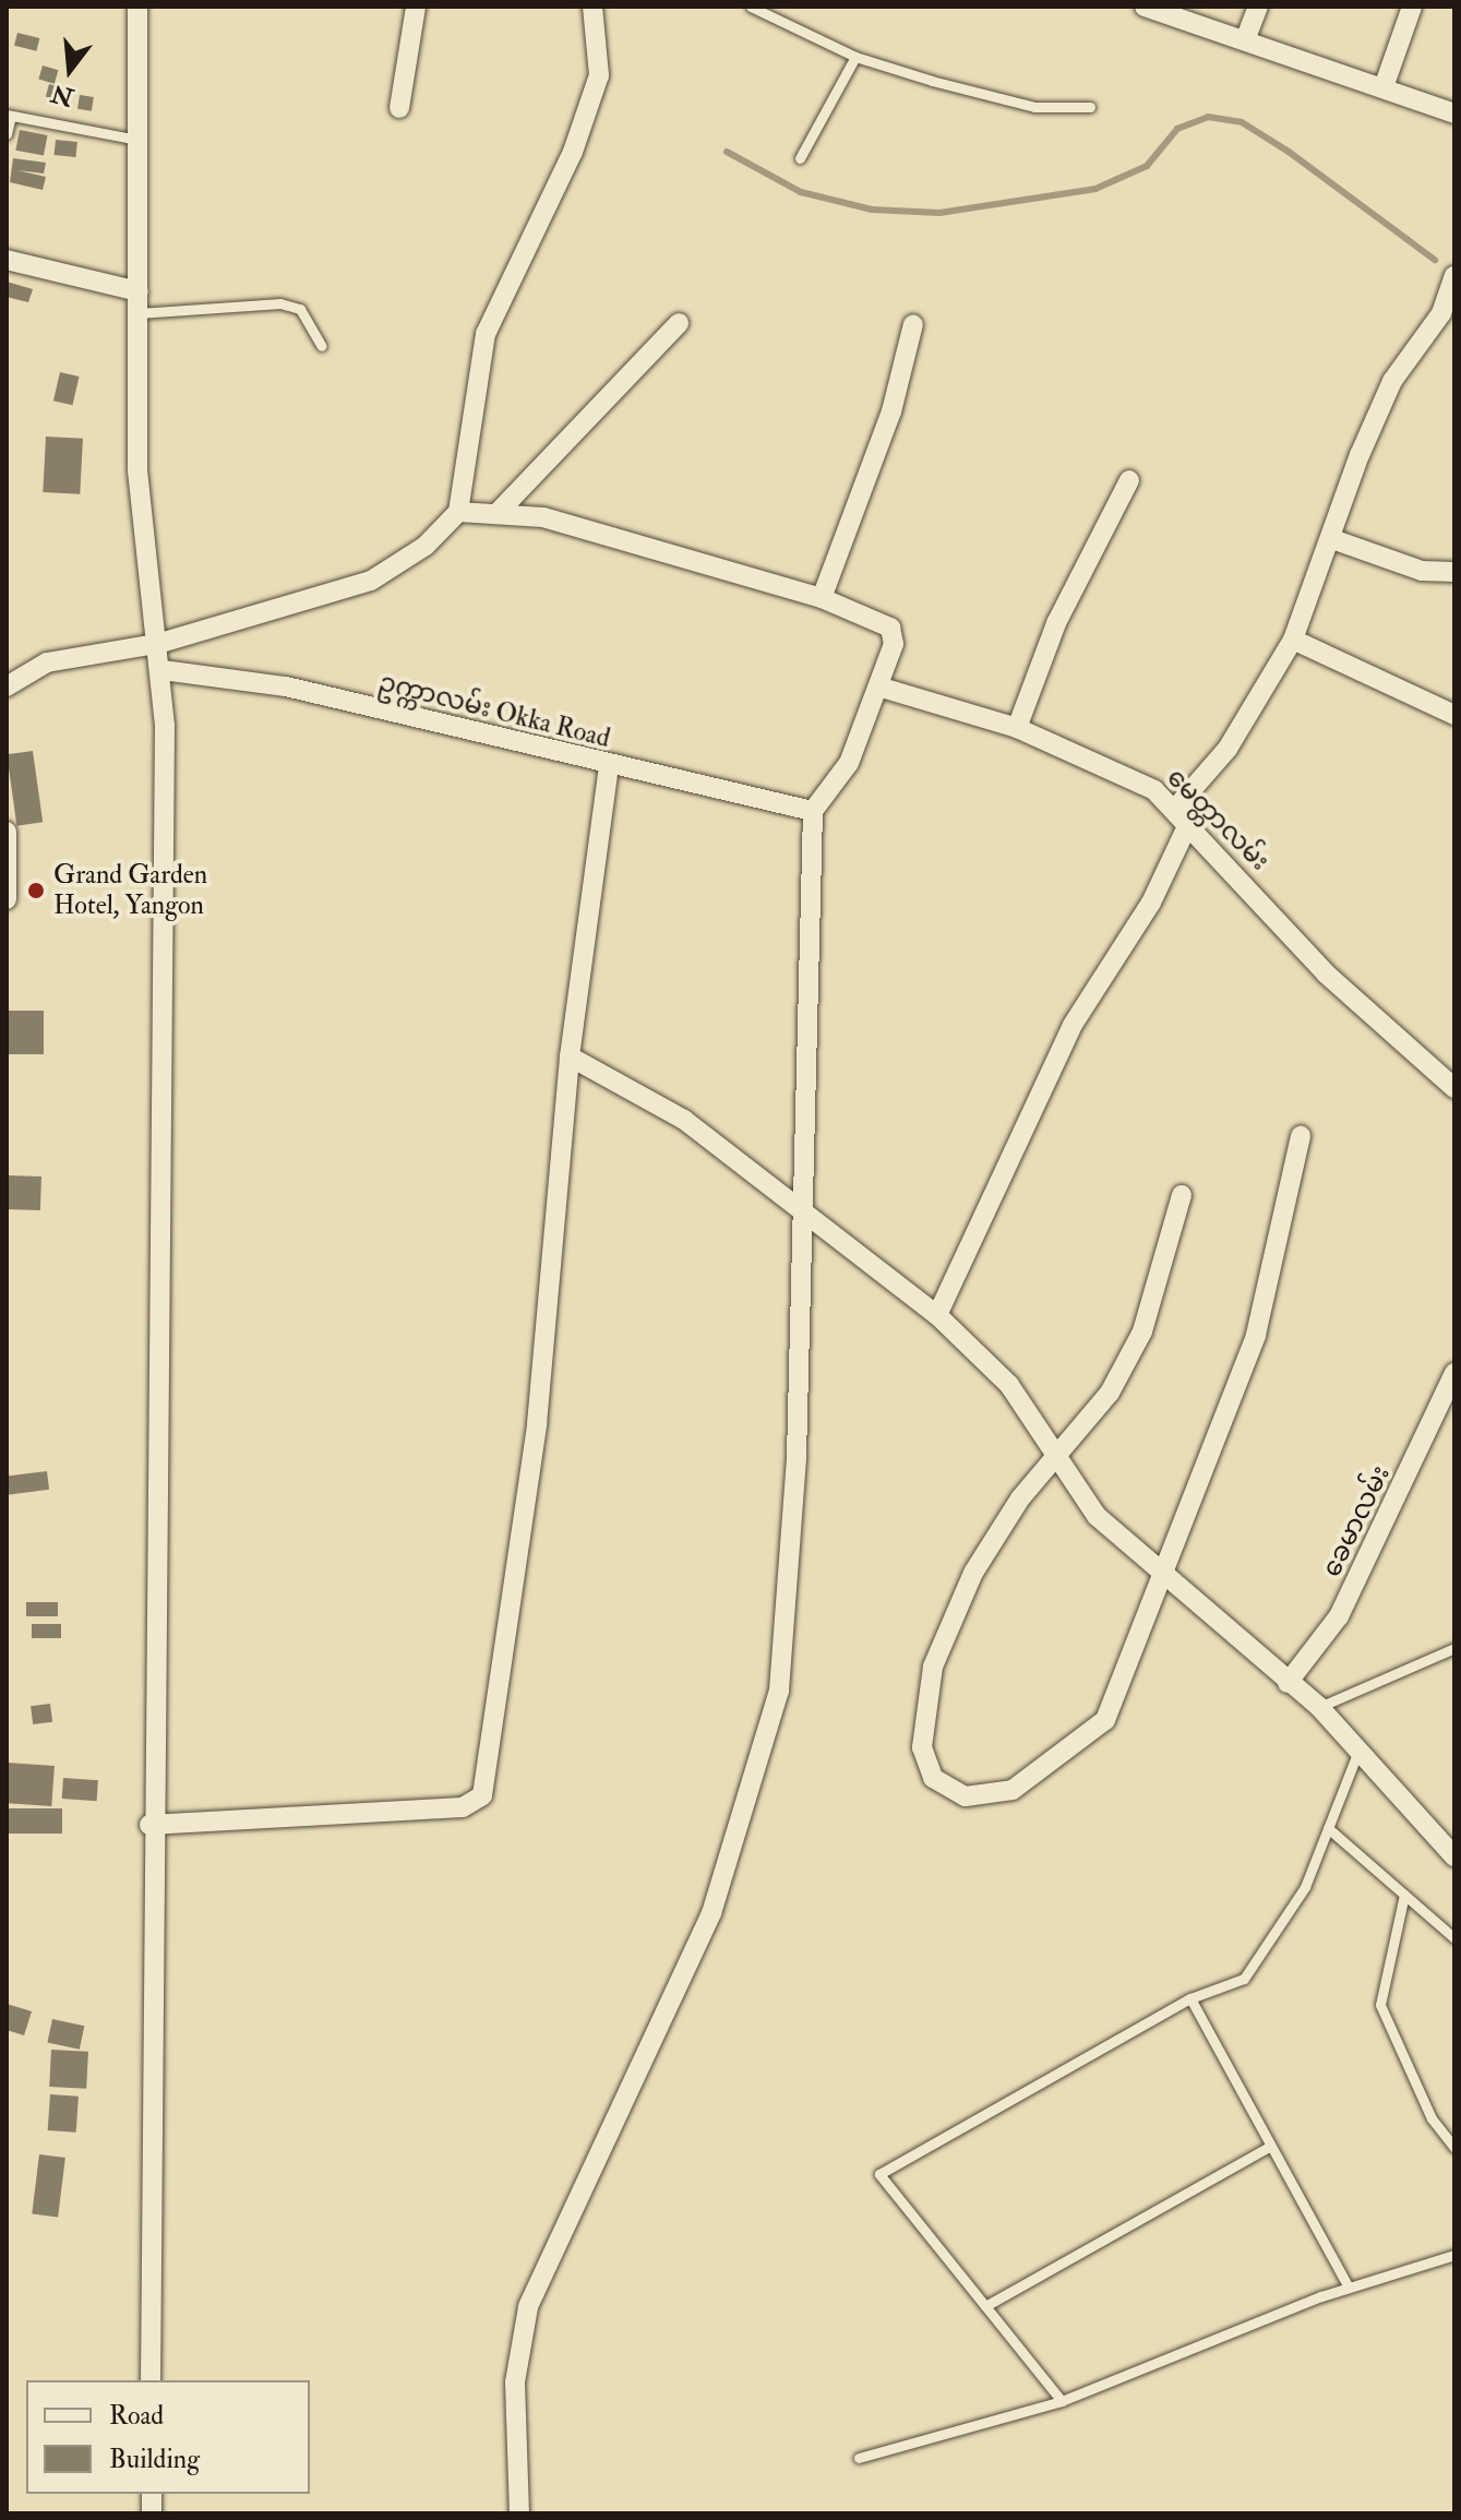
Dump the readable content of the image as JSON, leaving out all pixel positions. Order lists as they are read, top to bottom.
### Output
{
  "streets": {
    "street": ["ဥက္ကာလမ်း Okka Road", "မေတ္တာလမ်း", "ခေမာလမ်း"]
  },
  "places": ["Grand Garden Hotel, Yangon"],
  "legend": ["Road", "Building"],
  "north": "bottom"
}
